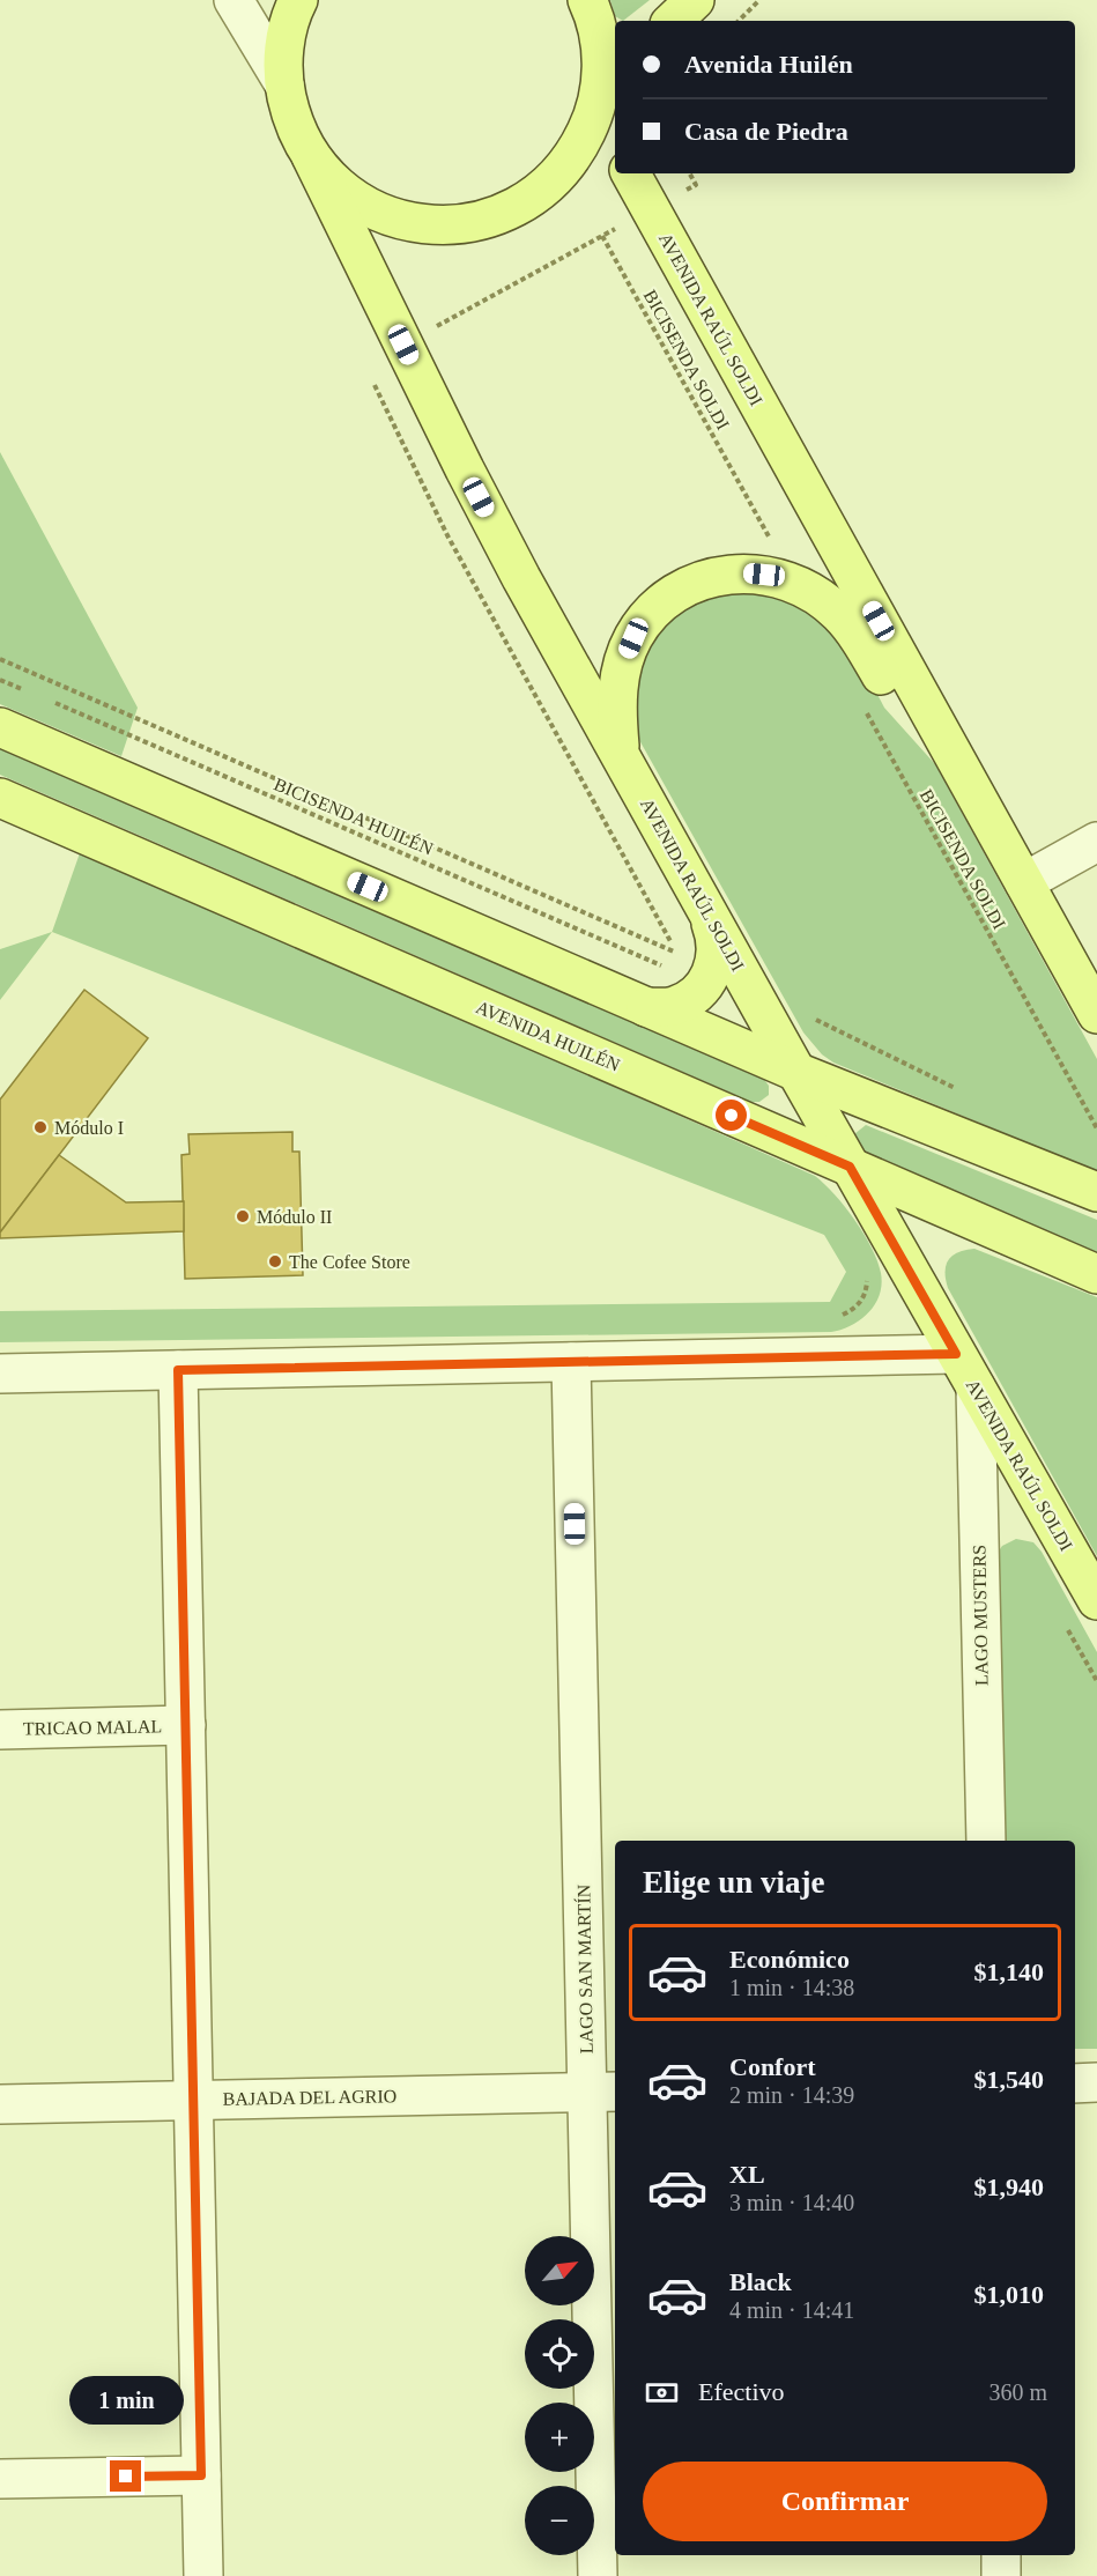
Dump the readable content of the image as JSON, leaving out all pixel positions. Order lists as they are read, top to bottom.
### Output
{
  "streets": {
    "main road": ["AVENIDA RAÚL SOLDI", "AVENIDA HUILÉN"],
    "street": [
      "LAGO MUSTERS",
      "TRICAO MALAL",
      "LAGO SAN MARTÍN",
      "BAJADA DEL AGRIO"
    ],
    "path": ["BICISENDA SOLDI", "BICISENDA HUILÉN"]
  },
  "crossings": [
    ["AVENIDA RAÚL SOLDI", "AVENIDA HUILÉN"],
    ["AVENIDA RAÚL SOLDI", "LAGO MUSTERS"],
    ["LAGO SAN MARTÍN", "BAJADA DEL AGRIO"]
  ],
  "places": ["Módulo I", "Módulo II", "The Cofee Store"],
  "north": "top right",
  "page": {
    "banner": ["Avenida Huilén", "Casa de Piedra"],
    "heading": "Elige un viaje",
    "list": [
      {
        "name": "Económico",
        "note": "1 min · 14:38",
        "value": "$1,140"
      },
      {
        "name": "Confort",
        "note": "2 min · 14:39",
        "value": "$1,540"
      },
      {
        "name": "XL",
        "note": "3 min · 14:40",
        "value": "$1,940"
      },
      {
        "name": "Black",
        "note": "4 min · 14:41",
        "value": "$1,010"
      }
    ],
    "map_buttons": ["+", "−"],
    "pay": ["Efectivo", "360 m"],
    "bubble": "1 min",
    "buttons": "Confirmar"
  }
}
